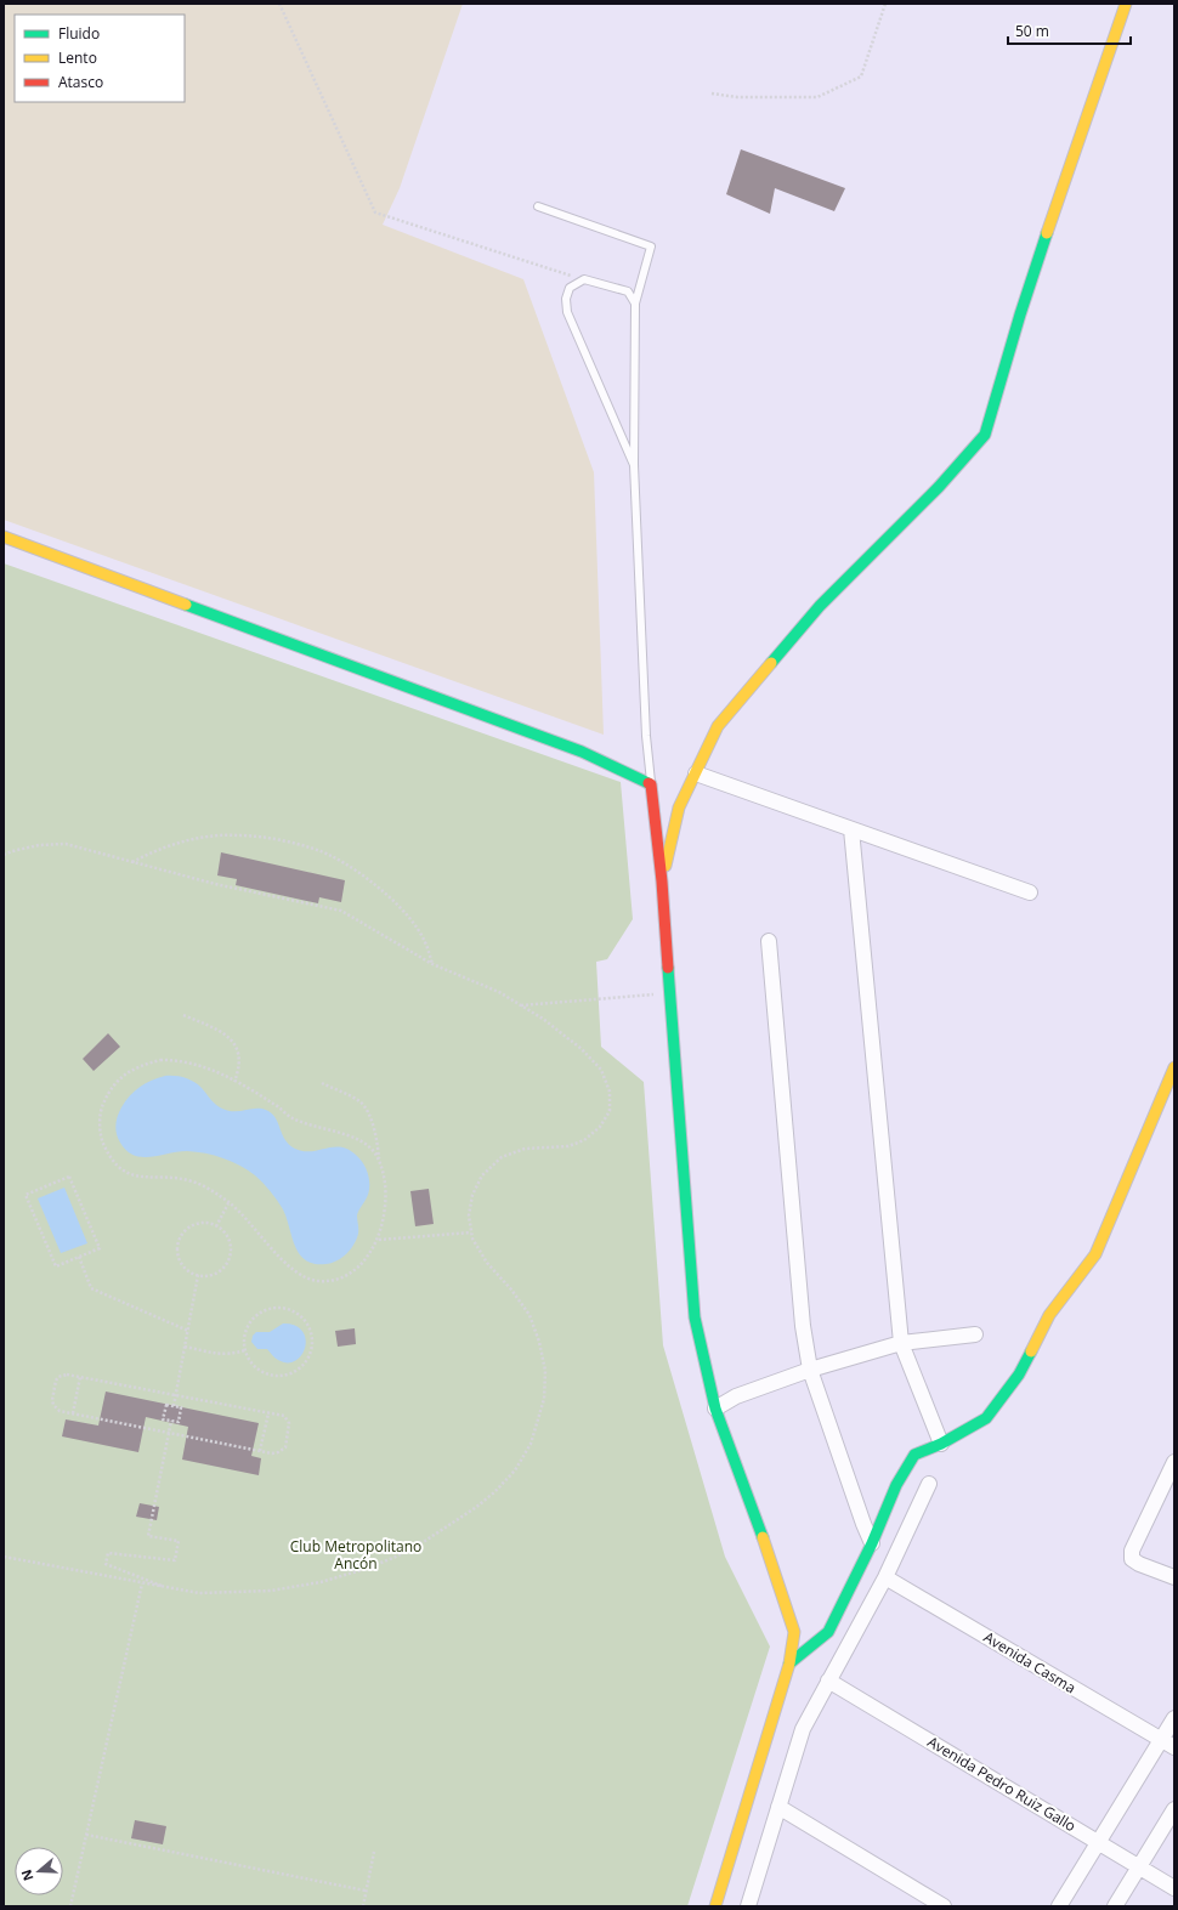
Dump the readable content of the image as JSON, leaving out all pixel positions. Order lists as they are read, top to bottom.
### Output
{
  "streets": {
    "street": ["Avenida Casma", "Avenida Pedro Ruiz Gallo"]
  },
  "parks": ["Club Metropolitano Ancón"],
  "legend": ["Fluido", "Lento", "Atasco"],
  "scale_bar": "50 m",
  "north": "left"
}
